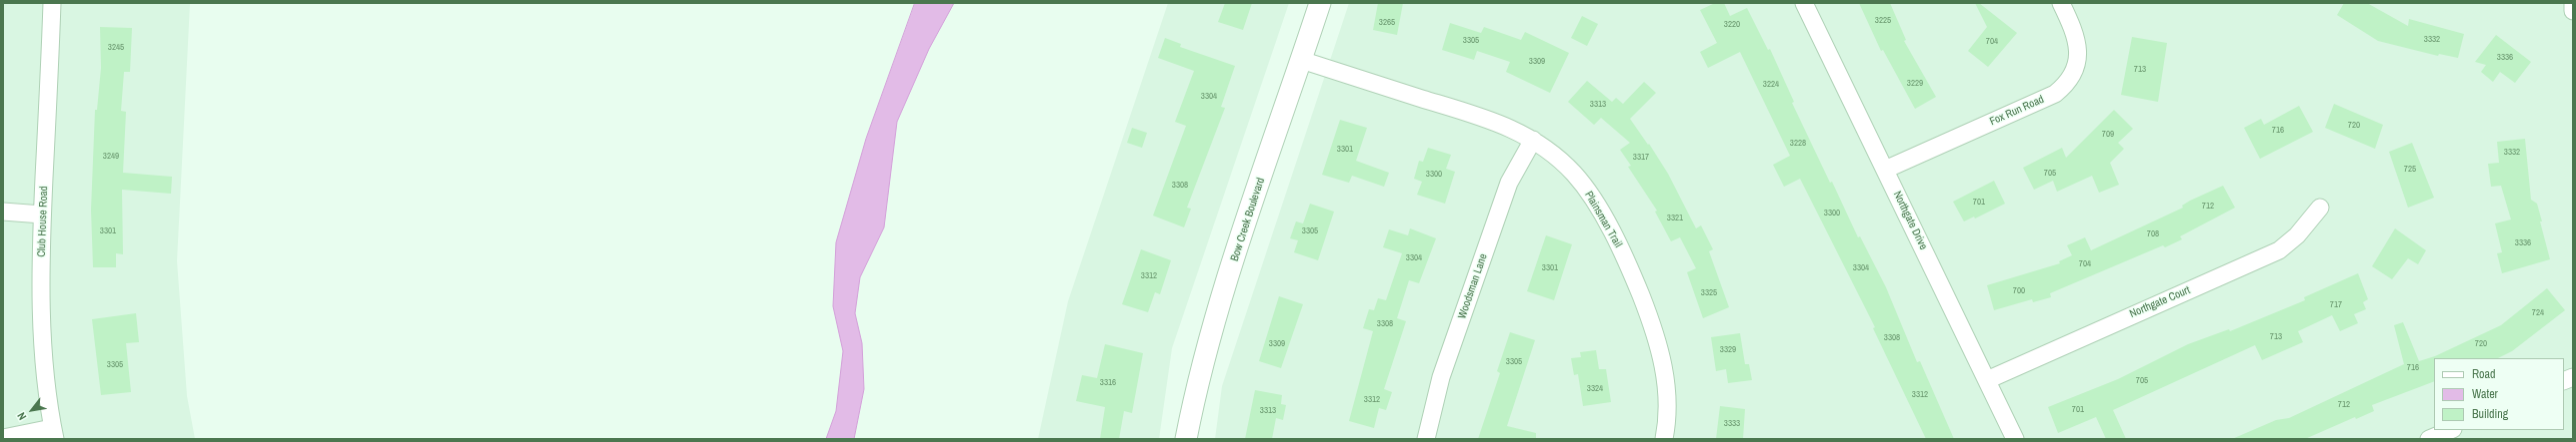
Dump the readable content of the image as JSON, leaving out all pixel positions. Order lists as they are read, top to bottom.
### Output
{
  "streets": {
    "street": [
      "Fox Run Road",
      "Bow Creek Boulevard",
      "Plainsman Trail",
      "Northgate Drive",
      "Club House Road",
      "Woodsman Lane",
      "Northgate Court"
    ]
  },
  "crossings": [
    ["Fox Run Road", "Northgate Drive"],
    ["Bow Creek Boulevard", "Plainsman Trail"],
    ["Plainsman Trail", "Woodsman Lane"],
    ["Northgate Drive", "Northgate Court"]
  ],
  "house_numbers": [
    "3225",
    "3265",
    "3220",
    "3332",
    "3305",
    "704",
    "3245",
    "3336",
    "3309",
    "713",
    "3229",
    "3224",
    "3304",
    "3313",
    "720",
    "716",
    "709",
    "3228",
    "3301",
    "3332",
    "3249",
    "3317",
    "725",
    "705",
    "3300",
    "3308",
    "701",
    "712",
    "3300",
    "3321",
    "3301",
    "3305",
    "708",
    "3336",
    "3304",
    "704",
    "3301",
    "3304",
    "3312",
    "700",
    "3325",
    "717",
    "724",
    "3308",
    "713",
    "3308",
    "3309",
    "720",
    "3329",
    "3305",
    "3305",
    "716",
    "705",
    "3316",
    "3324",
    "3312",
    "3312",
    "712",
    "701",
    "3313",
    "3333"
  ],
  "legend": ["Road", "Water", "Building"],
  "north": "bottom left"
}
